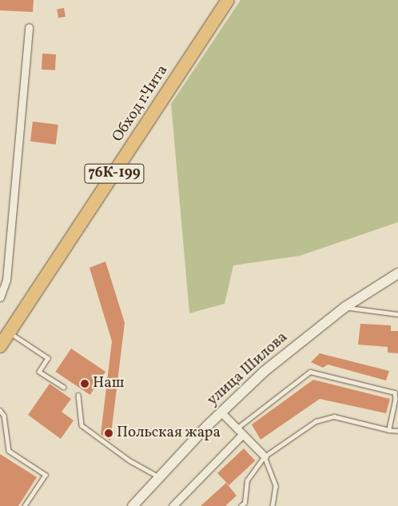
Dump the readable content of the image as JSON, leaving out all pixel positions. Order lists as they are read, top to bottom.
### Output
{
  "streets": {
    "highway": ["Обход г.Чита", "76К-199"],
    "main road": ["улица Шилова"]
  },
  "places": ["Наш", "Польская жара"]
}
